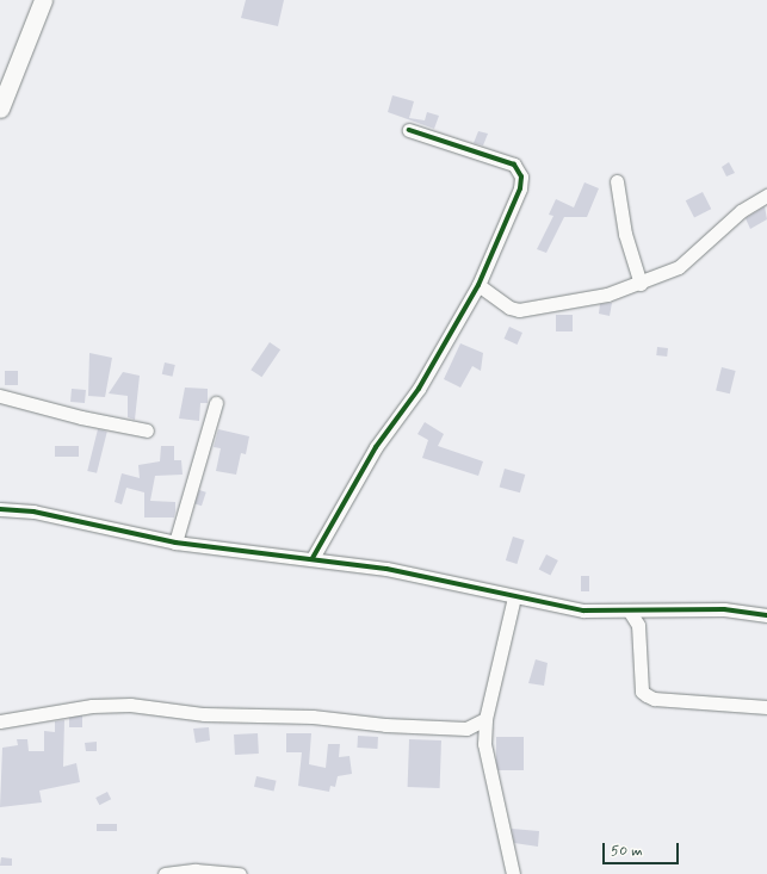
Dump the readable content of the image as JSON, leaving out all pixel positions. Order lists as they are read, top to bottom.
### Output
{
  "scale_bar": "50 m"
}
